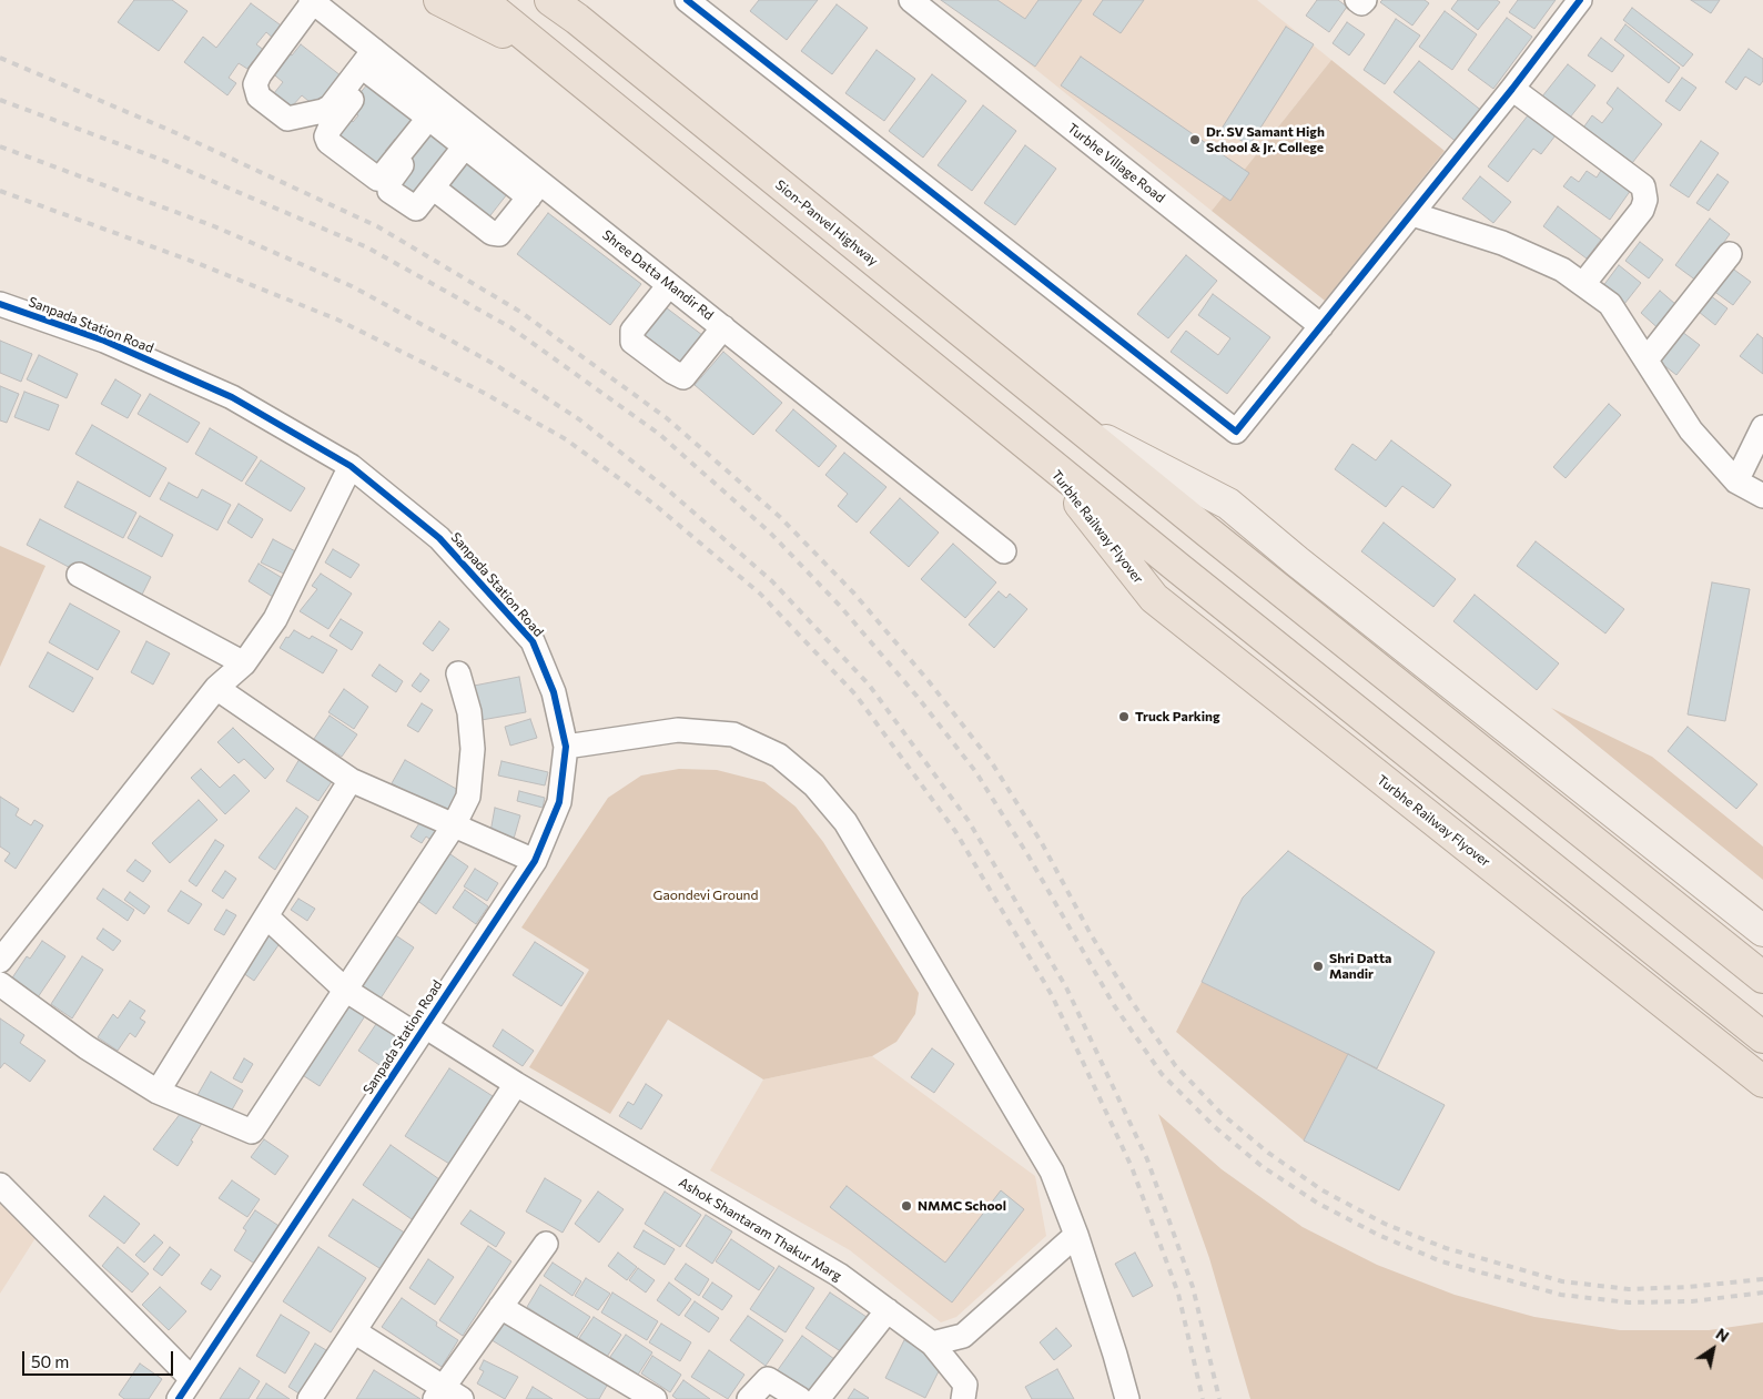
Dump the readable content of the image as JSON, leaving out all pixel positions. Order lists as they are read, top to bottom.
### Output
{
  "streets": {
    "highway": ["Sion-Panvel Highway", "Turbhe Railway Flyover"],
    "street": [
      "Turbhe Village Road",
      "Shree Datta Mandir Rd",
      "Sanpada Station Road",
      "Ashok Shantaram Thakur Marg"
    ]
  },
  "crossings": [
    ["Sanpada Station Road", "Ashok Shantaram Thakur Marg"]
  ],
  "parks": ["Gaondevi Ground"],
  "places": [
    "Dr. SV Samant High School & Jr. College",
    "Truck Parking",
    "Shri Datta Mandir",
    "NMMC School"
  ],
  "scale_bar": "50 m",
  "north": "top right"
}
